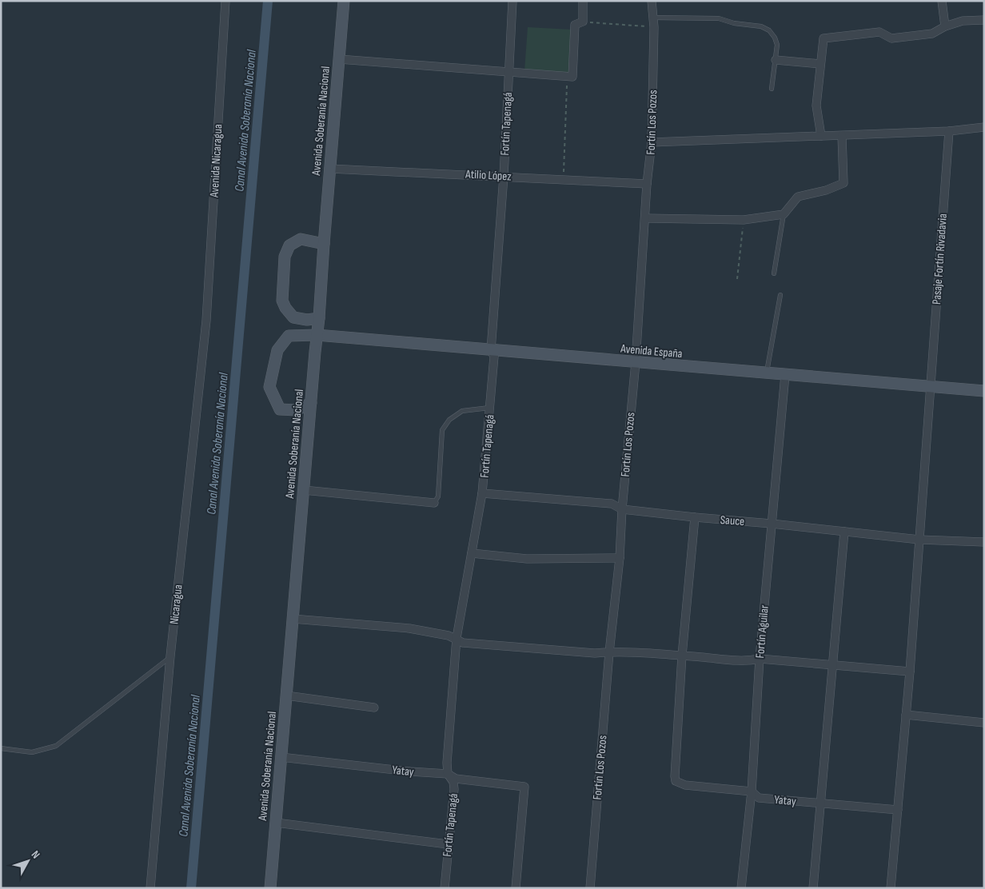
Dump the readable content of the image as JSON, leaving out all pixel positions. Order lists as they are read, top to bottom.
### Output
{
  "streets": {
    "main road": ["Avenida Soberanía Nacional", "Avenida España"],
    "street": [
      "Fortín Los Pozos",
      "Fortín Tapenagá",
      "Avenida Nicaragua",
      "Atilio López",
      "Pasaje Fortín Rivadavia",
      "Sauce",
      "Nicaragua",
      "Fortín Aguilar",
      "Yatay"
    ]
  },
  "crossings": [
    ["Avenida Soberanía Nacional", "Atilio López"],
    ["Avenida Soberanía Nacional", "Avenida España"],
    ["Avenida Soberanía Nacional", "Yatay"],
    ["Fortín Los Pozos", "Atilio López"],
    ["Fortín Los Pozos", "Avenida España"],
    ["Fortín Los Pozos", "Sauce"],
    ["Fortín Tapenagá", "Atilio López"],
    ["Fortín Tapenagá", "Avenida España"],
    ["Fortín Tapenagá", "Sauce"],
    ["Fortín Tapenagá", "Yatay"],
    ["Avenida Nicaragua", "Nicaragua"],
    ["Pasaje Fortín Rivadavia", "Avenida España"],
    ["Pasaje Fortín Rivadavia", "Sauce"],
    ["Pasaje Fortín Rivadavia", "Yatay"],
    ["Avenida España", "Fortín Aguilar"],
    ["Sauce", "Fortín Aguilar"],
    ["Fortín Aguilar", "Yatay"]
  ],
  "water": ["Canal Avenida Soberanía Nacional"],
  "north": "top right"
}
